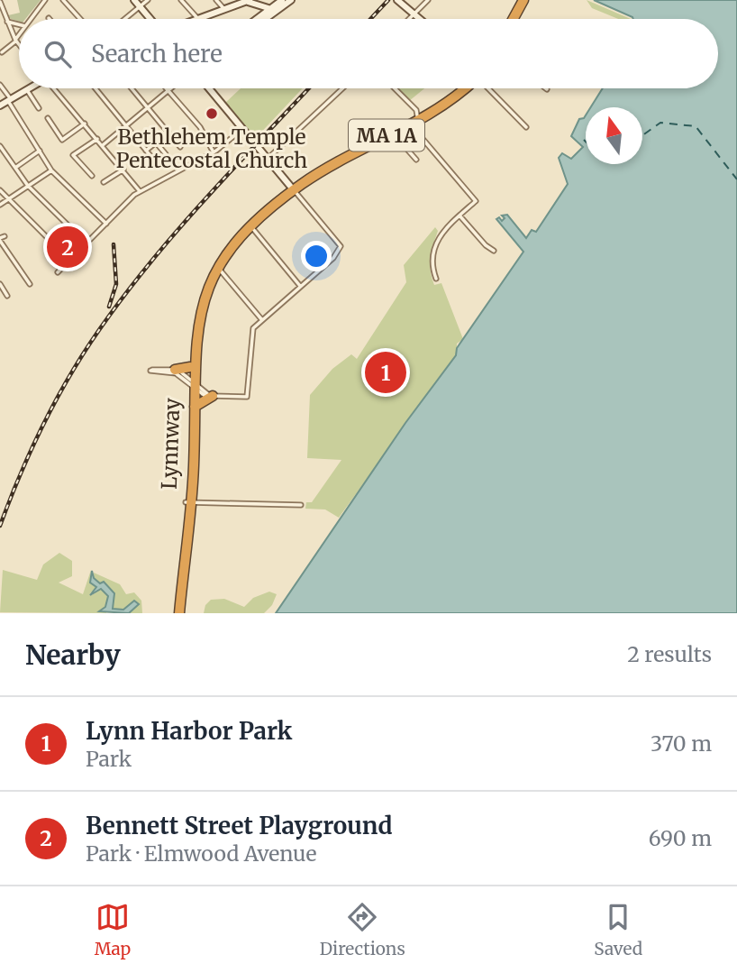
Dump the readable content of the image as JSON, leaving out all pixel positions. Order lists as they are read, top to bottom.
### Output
{
  "streets": {
    "highway": ["MA 1A", "Lynnway"]
  },
  "places": ["Bethlehem Temple Pentecostal Church"],
  "north": "top",
  "page": {
    "search": "Search here",
    "pins": ["2", "1"],
    "heading": ["Nearby", "2 results"],
    "list": [
      {
        "mark": "1",
        "name": "Lynn Harbor Park",
        "note": "Park",
        "value": "370 m"
      },
      {
        "mark": "2",
        "name": "Bennett Street Playground",
        "note": "Park · Elmwood Avenue",
        "value": "690 m"
      }
    ],
    "nav": ["Map", "Directions", "Saved"]
  }
}
